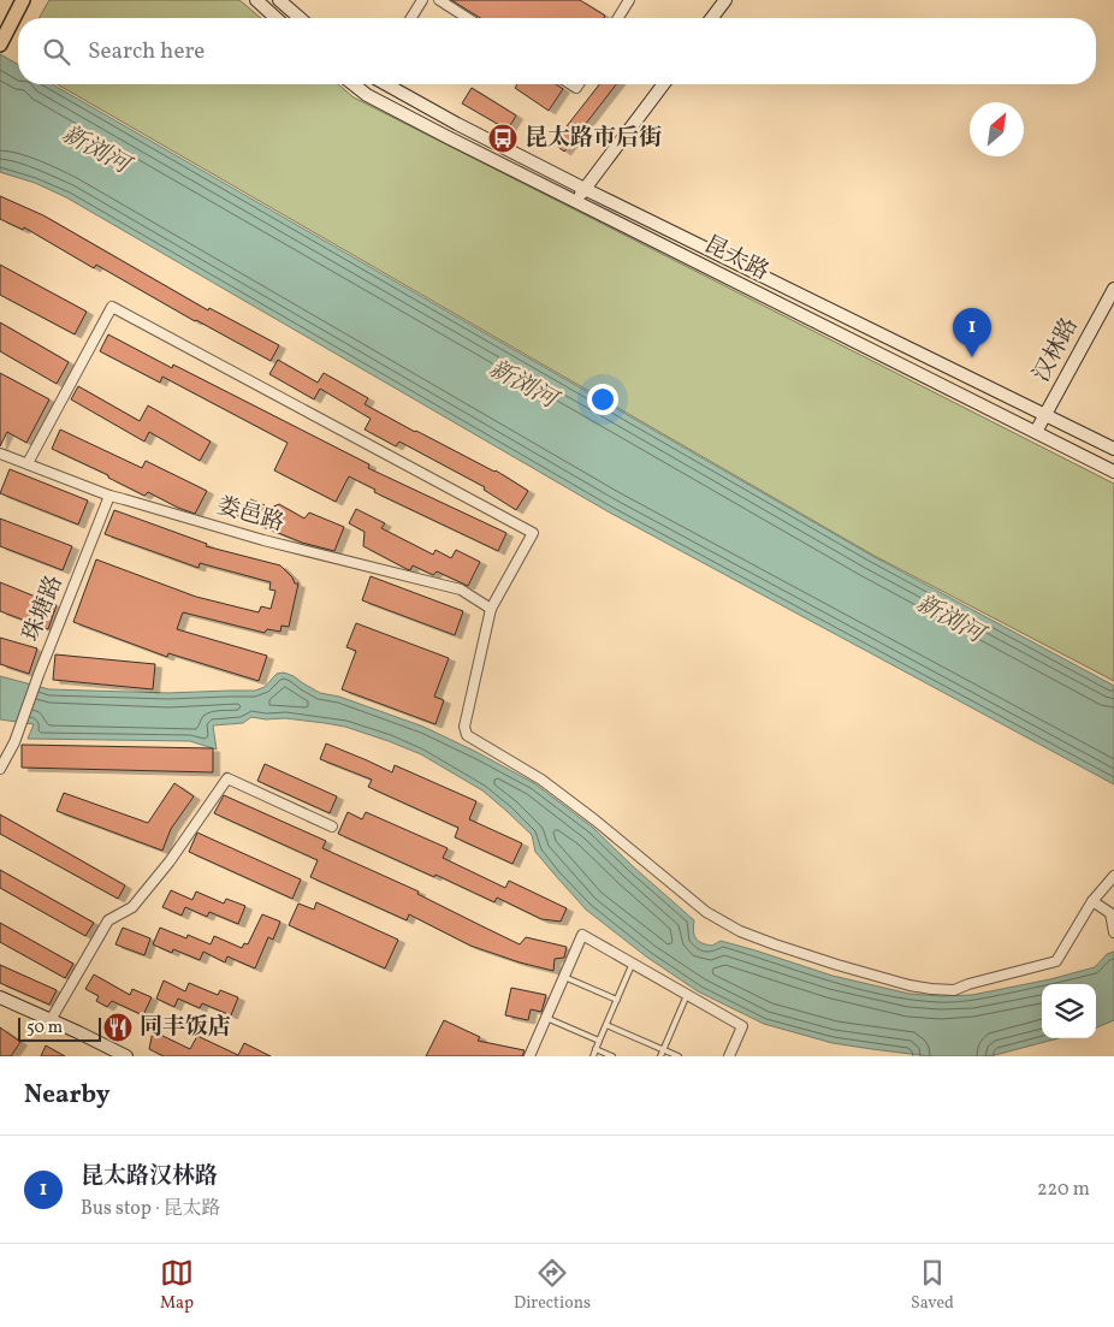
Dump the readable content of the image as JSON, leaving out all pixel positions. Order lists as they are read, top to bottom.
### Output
{
  "streets": {
    "main road": ["昆太路", "汉林路"],
    "street": ["娄邑路", "珠塘路"]
  },
  "crossings": [
    ["昆太路", "汉林路"],
    ["娄邑路", "珠塘路"]
  ],
  "water": ["新浏河"],
  "places": {
    "bus stop": ["昆太路市后街"],
    "restaurant": ["同丰饭店"]
  },
  "scale_bar": "50 m",
  "north": "top right",
  "page": {
    "search": "Search here",
    "pins": "1",
    "scale": "50 m",
    "heading": "Nearby",
    "list": [
      {
        "mark": "1",
        "name": "昆太路汉林路",
        "note": "Bus stop · 昆太路",
        "value": "220 m"
      }
    ],
    "nav": ["Map", "Directions", "Saved"]
  }
}
